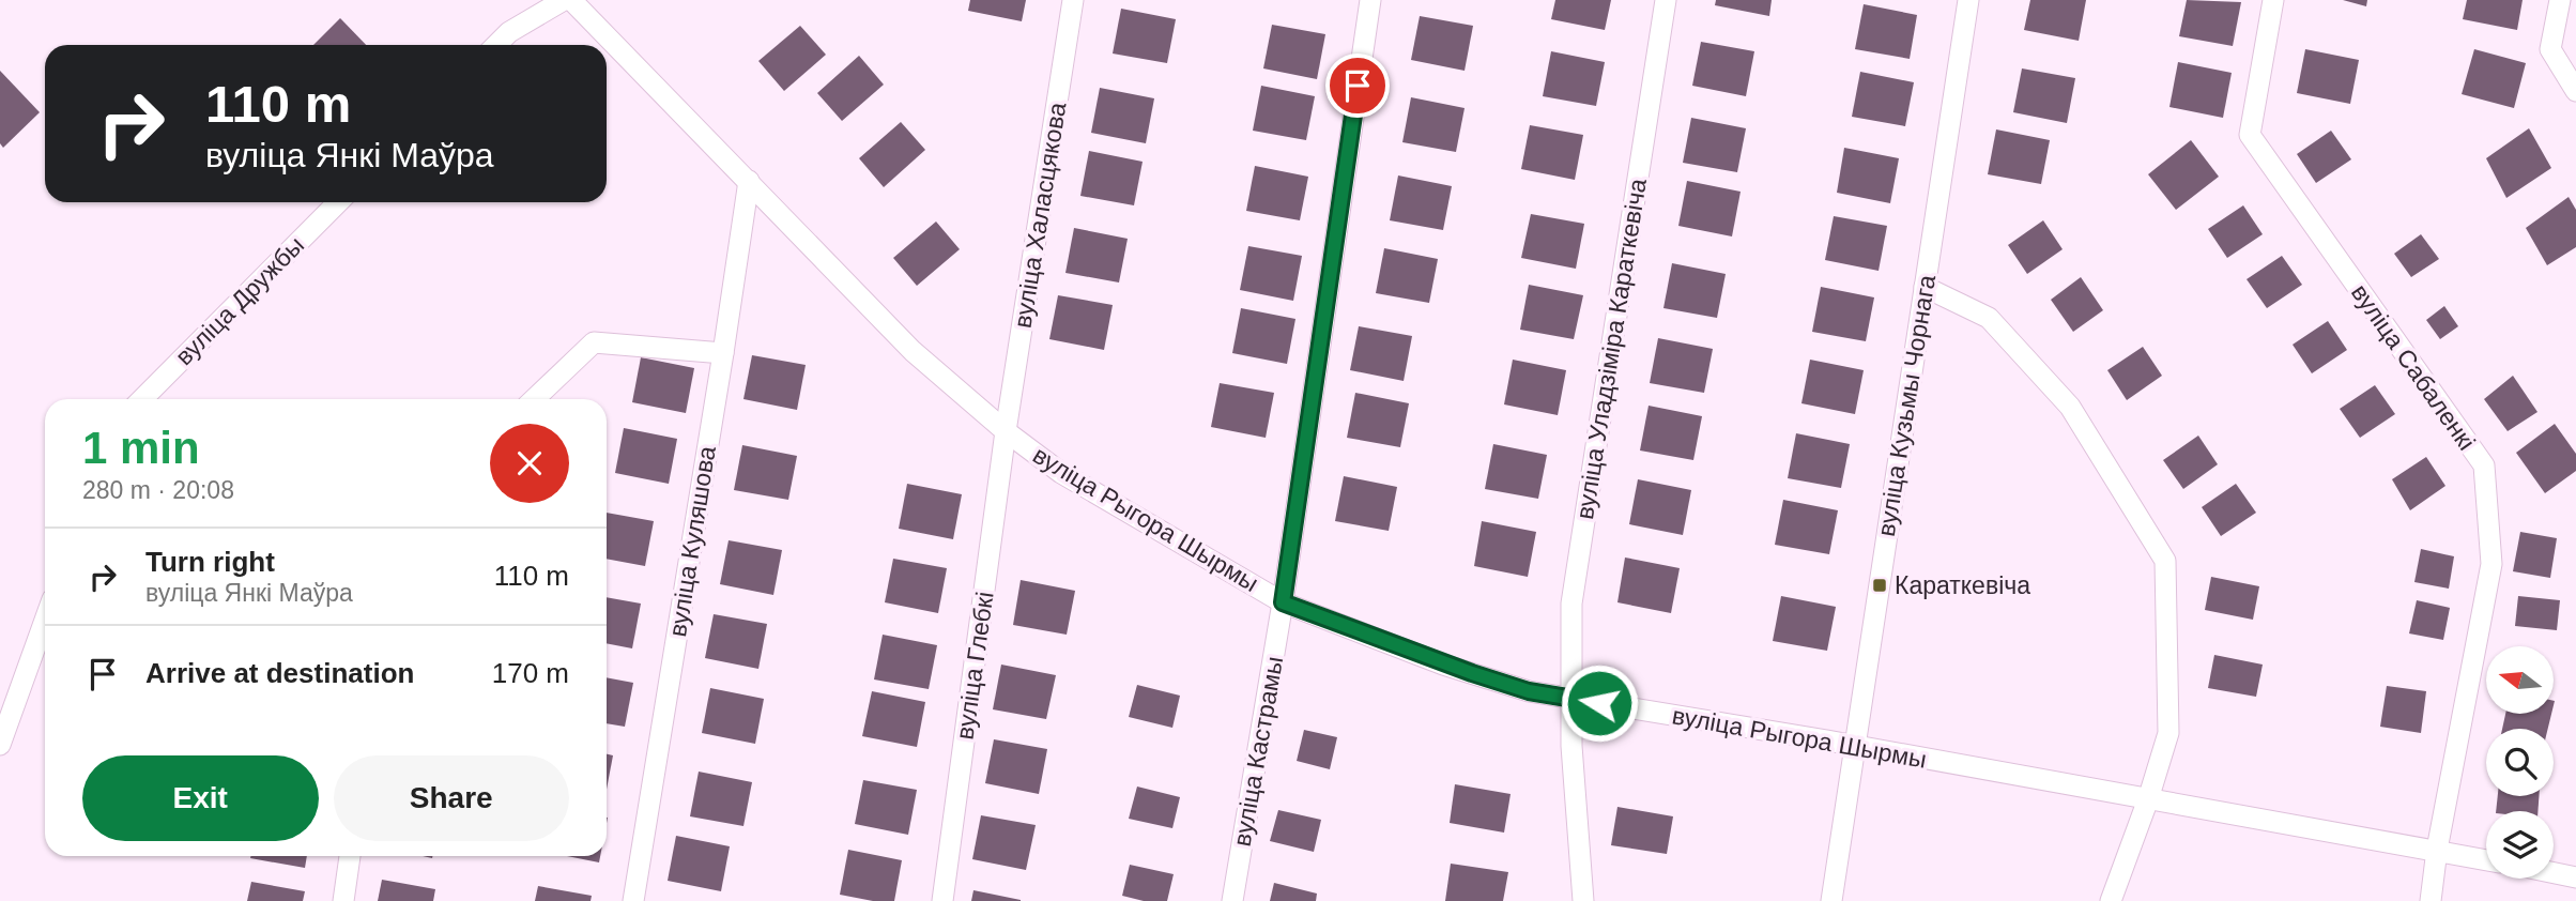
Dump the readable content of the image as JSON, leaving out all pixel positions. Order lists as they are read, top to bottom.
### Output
{
  "streets": {
    "street": [
      "вуліца Халасцякова",
      "вуліца Дружбы",
      "вуліца Уладзіміра Караткевіча",
      "вуліца Сабаленкі",
      "вуліца Кузьмы Чорнага",
      "вуліца Рыгора Шырмы",
      "вуліца Куляшова",
      "вуліца Глебкі",
      "вуліца Кастрамы"
    ]
  },
  "crossings": [
    ["вуліца Халасцякова", "вуліца Рыгора Шырмы"],
    ["вуліца Халасцякова", "вуліца Глебкі"],
    ["вуліца Уладзіміра Караткевіча", "вуліца Рыгора Шырмы"],
    ["вуліца Сабаленкі", "вуліца Рыгора Шырмы"],
    ["вуліца Кузьмы Чорнага", "вуліца Рыгора Шырмы"],
    ["вуліца Рыгора Шырмы", "вуліца Куляшова"],
    ["вуліца Рыгора Шырмы", "вуліца Глебкі"],
    ["вуліца Рыгора Шырмы", "вуліца Кастрамы"]
  ],
  "places": {
    "transit": ["Караткевіча"]
  },
  "north": "left",
  "page": {
    "turn": ["110 m", "вуліца Янкі Маўра"],
    "heading": ["1 min", "280 m · 20:08"],
    "list": [
      {
        "name": "Turn right",
        "note": "вуліца Янкі Маўра",
        "value": "110 m"
      },
      {
        "name": "Arrive at destination",
        "value": "170 m"
      }
    ],
    "buttons": ["Exit", "Share"]
  }
}
